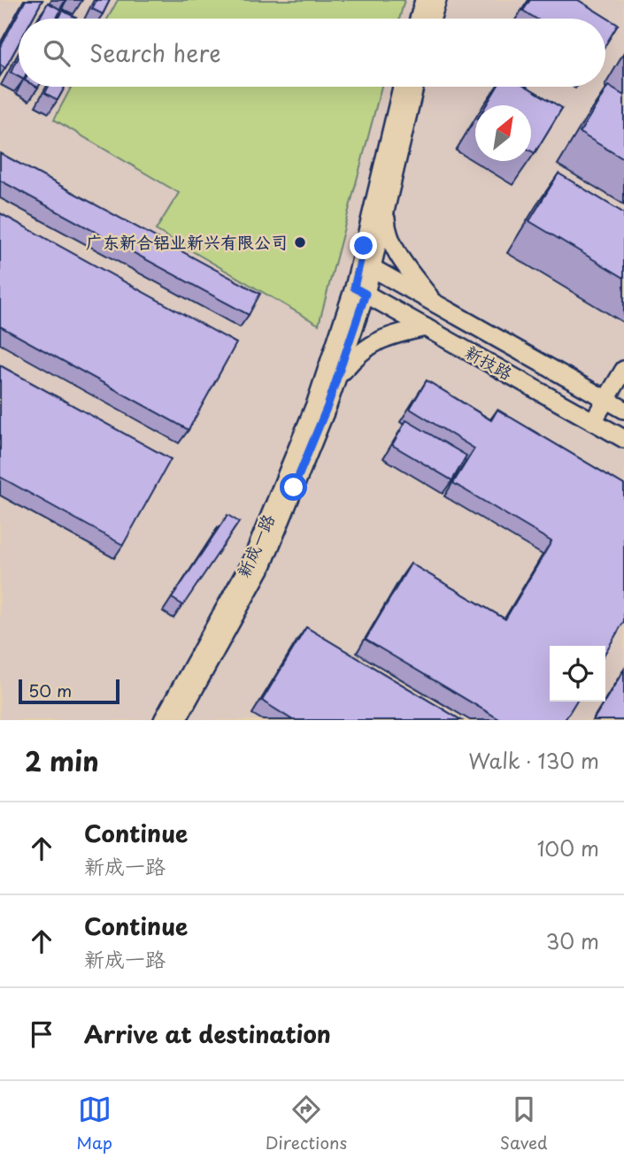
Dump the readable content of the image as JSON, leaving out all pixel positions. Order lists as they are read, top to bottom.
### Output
{
  "streets": {
    "street": ["新技路", "新成一路"]
  },
  "crossings": [
    ["新技路", "新成一路"]
  ],
  "places": ["广东新合铝业新兴有限公司"],
  "scale_bar": "50 m",
  "north": "top right",
  "page": {
    "search": "Search here",
    "scale": "50 m",
    "heading": ["2 min", "Walk · 130 m"],
    "list": [
      ["Continue", "新成一路", "100 m"],
      ["Continue", "新成一路", "30 m"],
      "Arrive at destination"
    ],
    "nav": ["Map", "Directions", "Saved"]
  }
}
